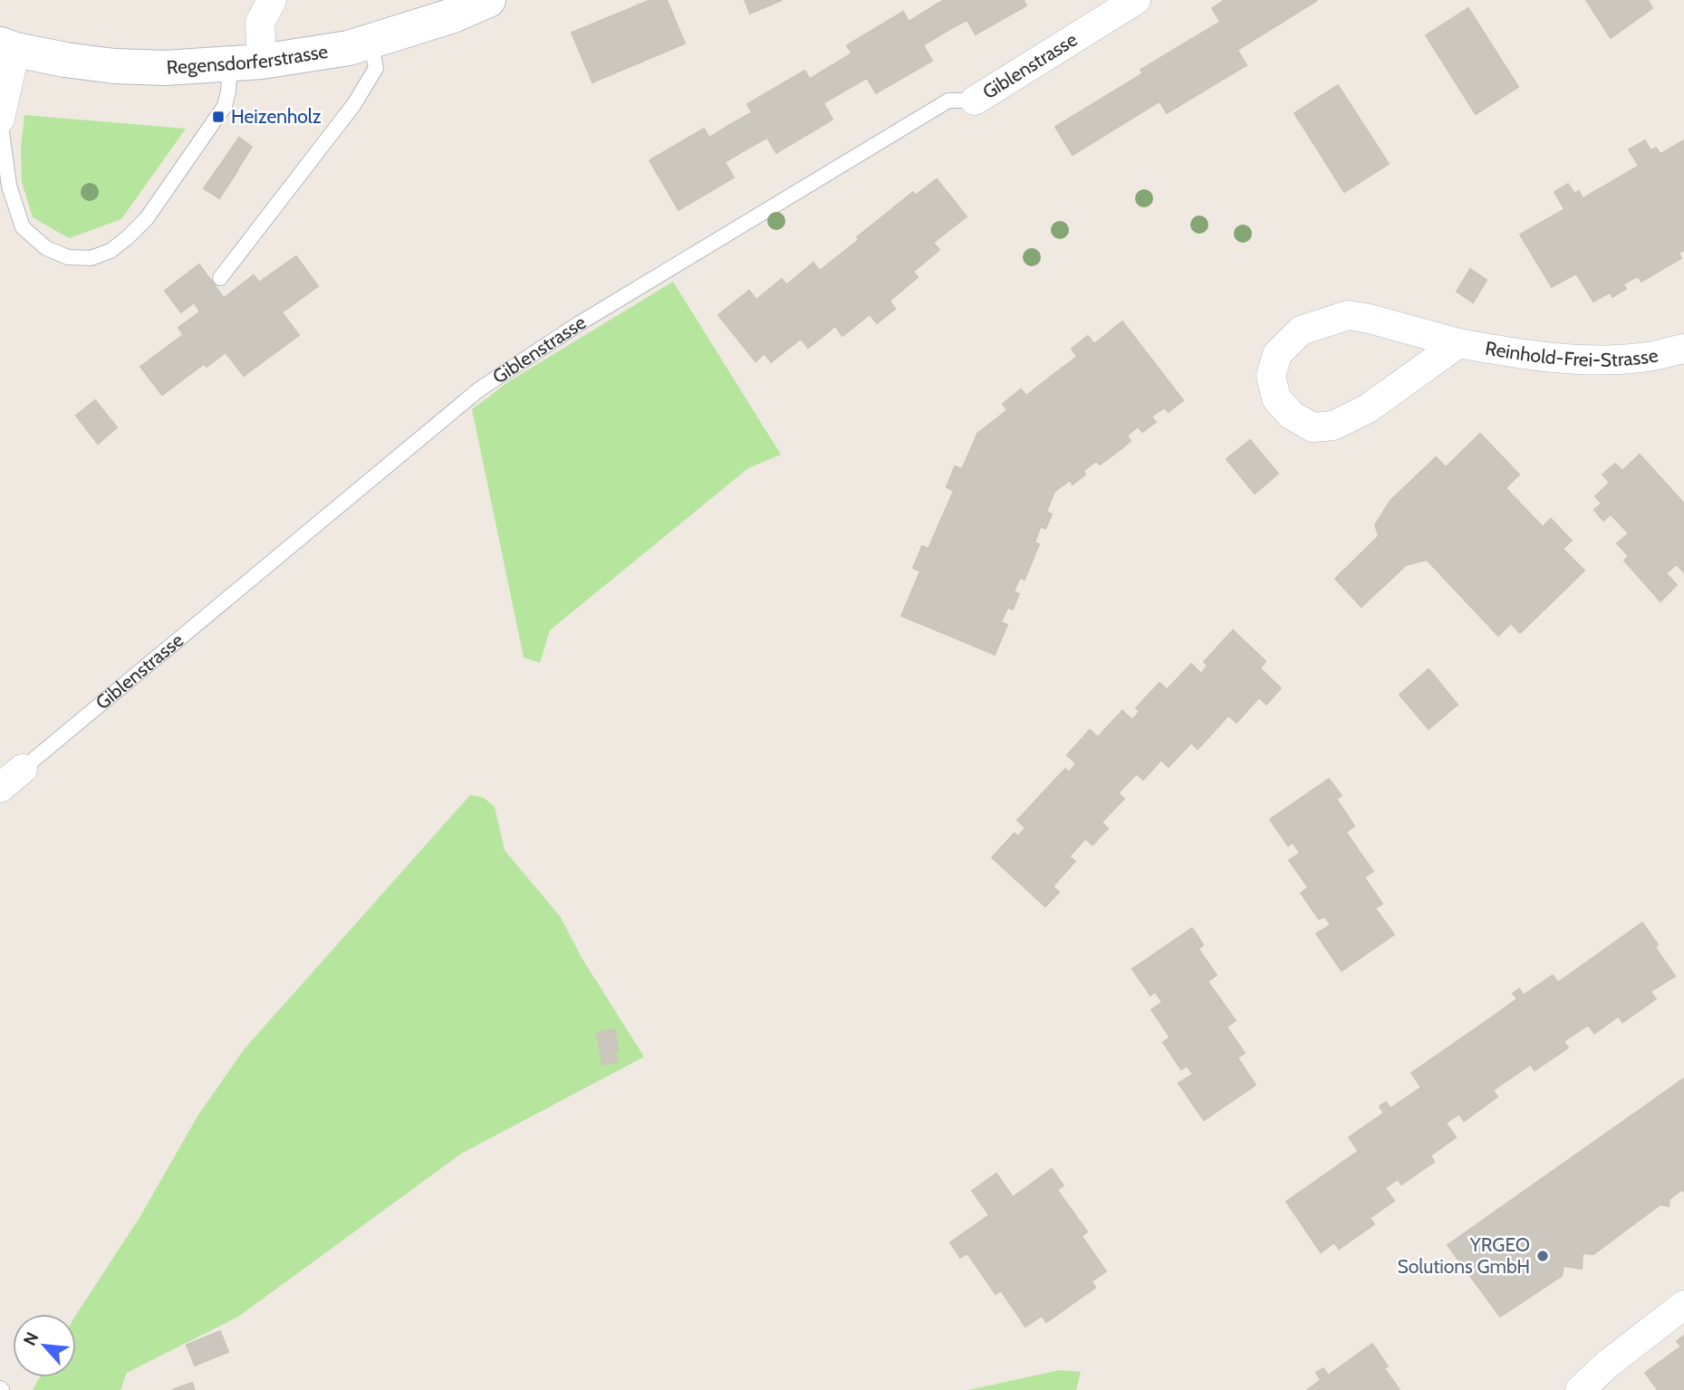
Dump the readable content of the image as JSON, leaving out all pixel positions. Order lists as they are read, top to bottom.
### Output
{
  "streets": {
    "street": ["Regensdorferstrasse", "Giblenstrasse", "Reinhold-Frei-Strasse"]
  },
  "places": {
    "transit": ["Heizenholz"],
    "other": ["YRGEO Solutions GmbH"]
  },
  "north": "top left"
}
